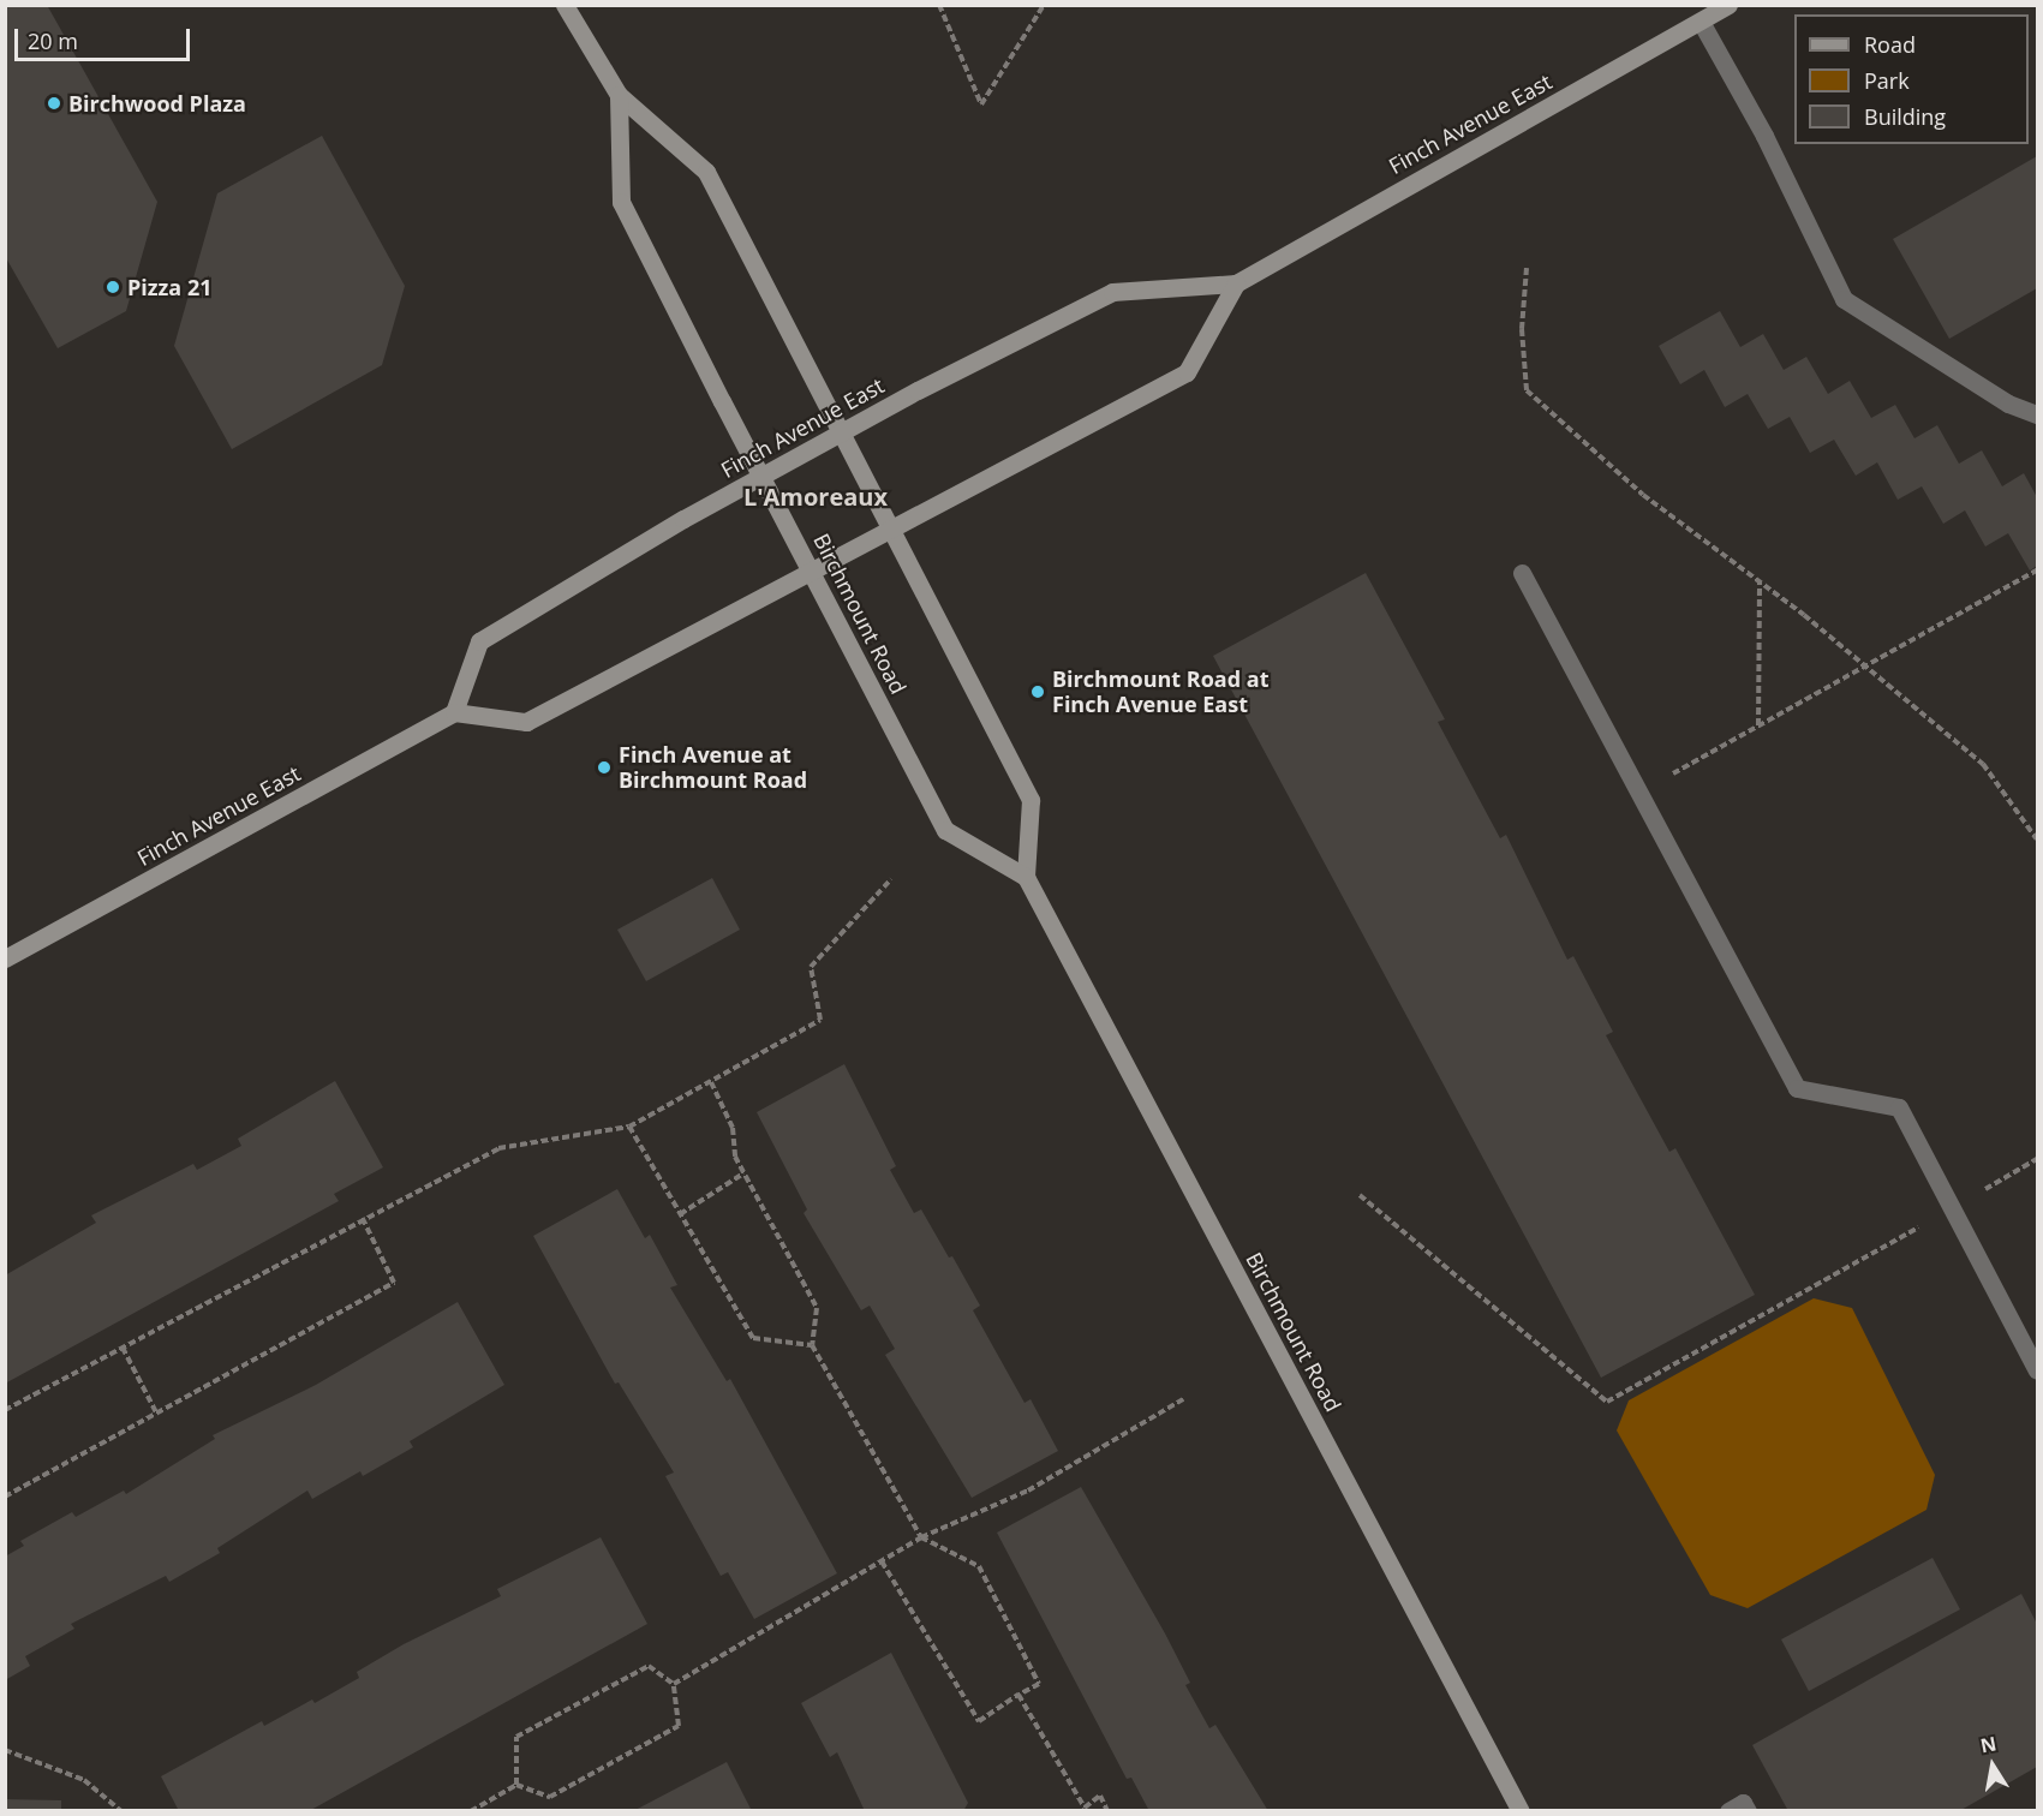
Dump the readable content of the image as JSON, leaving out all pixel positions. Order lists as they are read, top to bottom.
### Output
{
  "streets": {
    "main road": ["Finch Avenue East", "Birchmount Road"]
  },
  "crossings": [
    ["Finch Avenue East", "Birchmount Road"]
  ],
  "districts": ["L'Amoreaux"],
  "places": [
    "Birchwood Plaza",
    "Pizza 21",
    "Birchmount Road at Finch Avenue East",
    "Finch Avenue at Birchmount Road"
  ],
  "legend": ["Road", "Park", "Building"],
  "scale_bar": "20 m",
  "north": "top"
}
